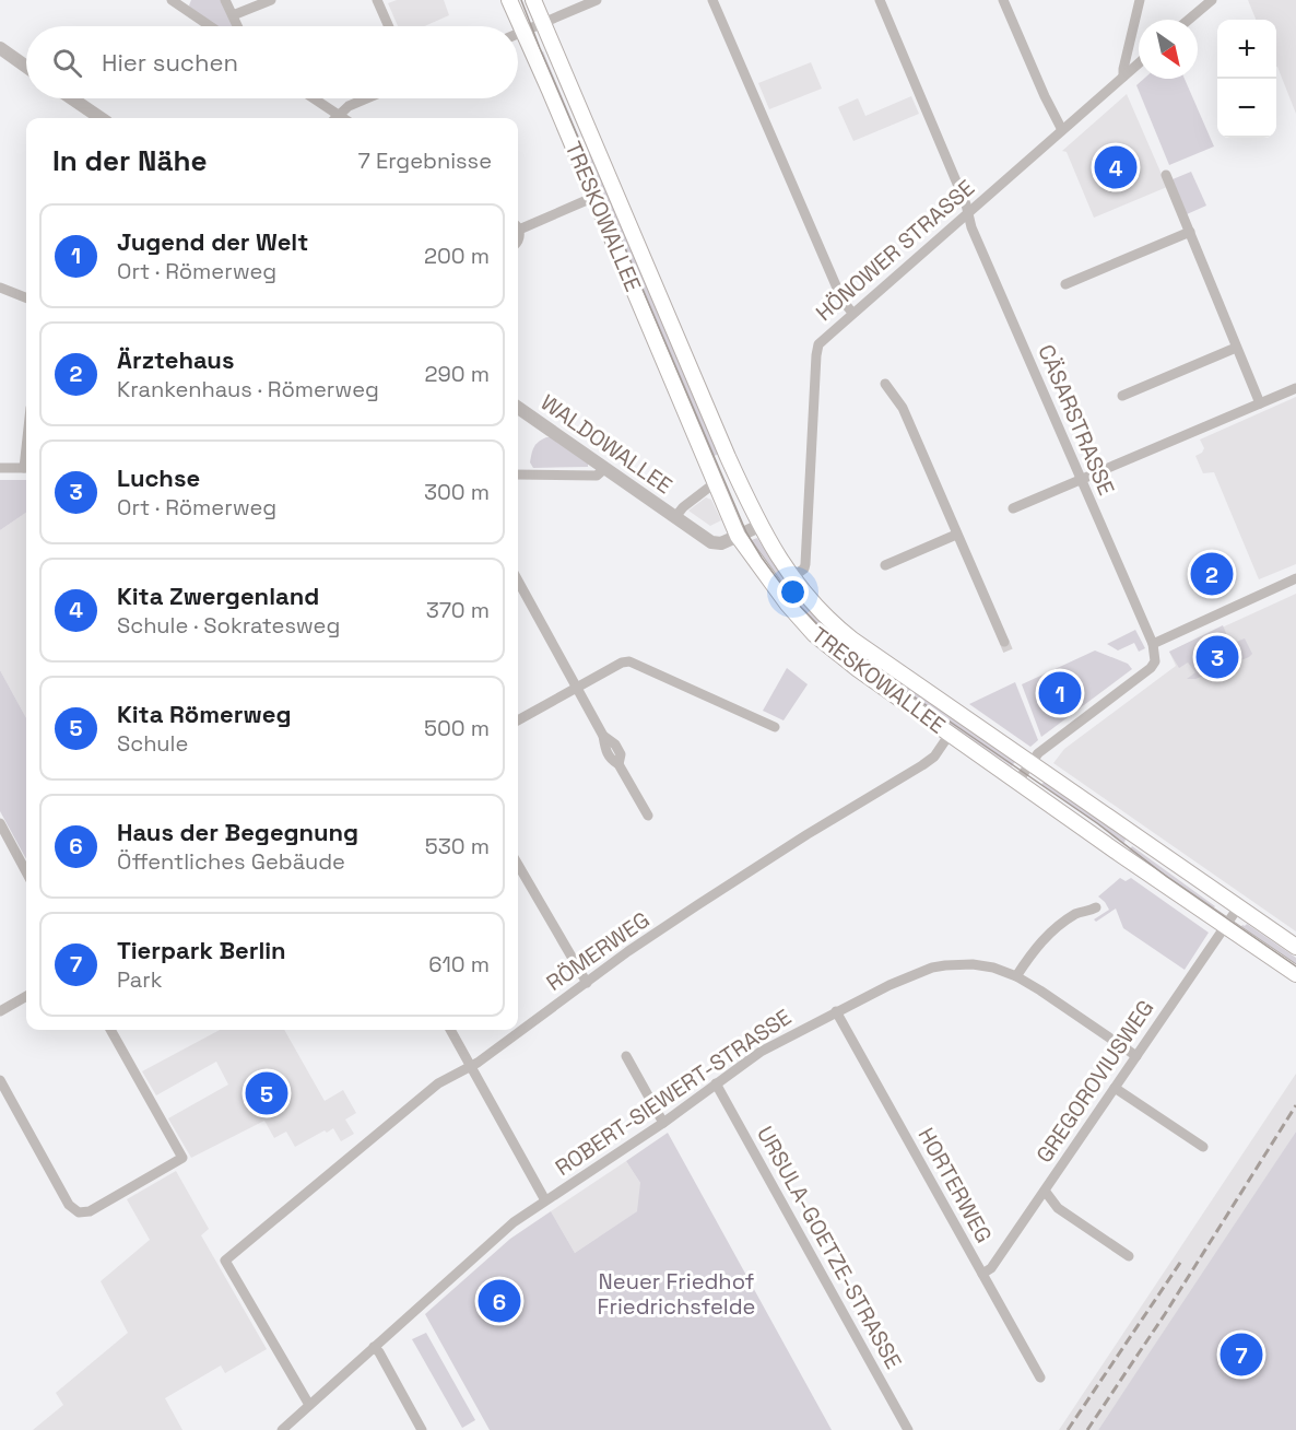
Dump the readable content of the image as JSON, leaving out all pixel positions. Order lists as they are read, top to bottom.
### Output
{
  "streets": {
    "main road": ["TRESKOWALLEE"],
    "street": [
      "HÖNOWER STRASSE",
      "CÄSARSTRASSE",
      "WALDOWALLEE",
      "RÖMERWEG",
      "GREGOROVIUSWEG",
      "ROBERT-SIEWERT-STRASSE",
      "HORTERWEG",
      "URSULA-GOETZE-STRASSE"
    ]
  },
  "crossings": [
    ["TRESKOWALLEE", "HÖNOWER STRASSE"],
    ["TRESKOWALLEE", "WALDOWALLEE"],
    ["TRESKOWALLEE", "RÖMERWEG"],
    ["TRESKOWALLEE", "GREGOROVIUSWEG"],
    ["HÖNOWER STRASSE", "CÄSARSTRASSE"],
    ["RÖMERWEG", "ROBERT-SIEWERT-STRASSE"],
    ["GREGOROVIUSWEG", "ROBERT-SIEWERT-STRASSE"],
    ["GREGOROVIUSWEG", "HORTERWEG"],
    ["ROBERT-SIEWERT-STRASSE", "HORTERWEG"],
    ["ROBERT-SIEWERT-STRASSE", "URSULA-GOETZE-STRASSE"]
  ],
  "parks": ["Neuer Friedhof Friedrichsfelde"],
  "north": "bottom right",
  "page": {
    "map_buttons": ["+", "−"],
    "search": "Hier suchen",
    "heading": ["In der Nähe", "7 Ergebnisse"],
    "pins": [
      "4",
      "2",
      "3",
      "1",
      "5",
      "6",
      "7"
    ],
    "list": [
      {
        "mark": "1",
        "name": "Jugend der Welt",
        "note": "Ort · Römerweg",
        "value": "200 m"
      },
      {
        "mark": "2",
        "name": "Ärztehaus",
        "note": "Krankenhaus · Römerweg",
        "value": "290 m"
      },
      {
        "mark": "3",
        "name": "Luchse",
        "note": "Ort · Römerweg",
        "value": "300 m"
      },
      {
        "mark": "4",
        "name": "Kita Zwergenland",
        "note": "Schule · Sokratesweg",
        "value": "370 m"
      },
      {
        "mark": "5",
        "name": "Kita Römerweg",
        "note": "Schule",
        "value": "500 m"
      },
      {
        "mark": "6",
        "name": "Haus der Begegnung",
        "note": "Öffentliches Gebäude",
        "value": "530 m"
      },
      {
        "mark": "7",
        "name": "Tierpark Berlin",
        "note": "Park",
        "value": "610 m"
      }
    ]
  }
}
